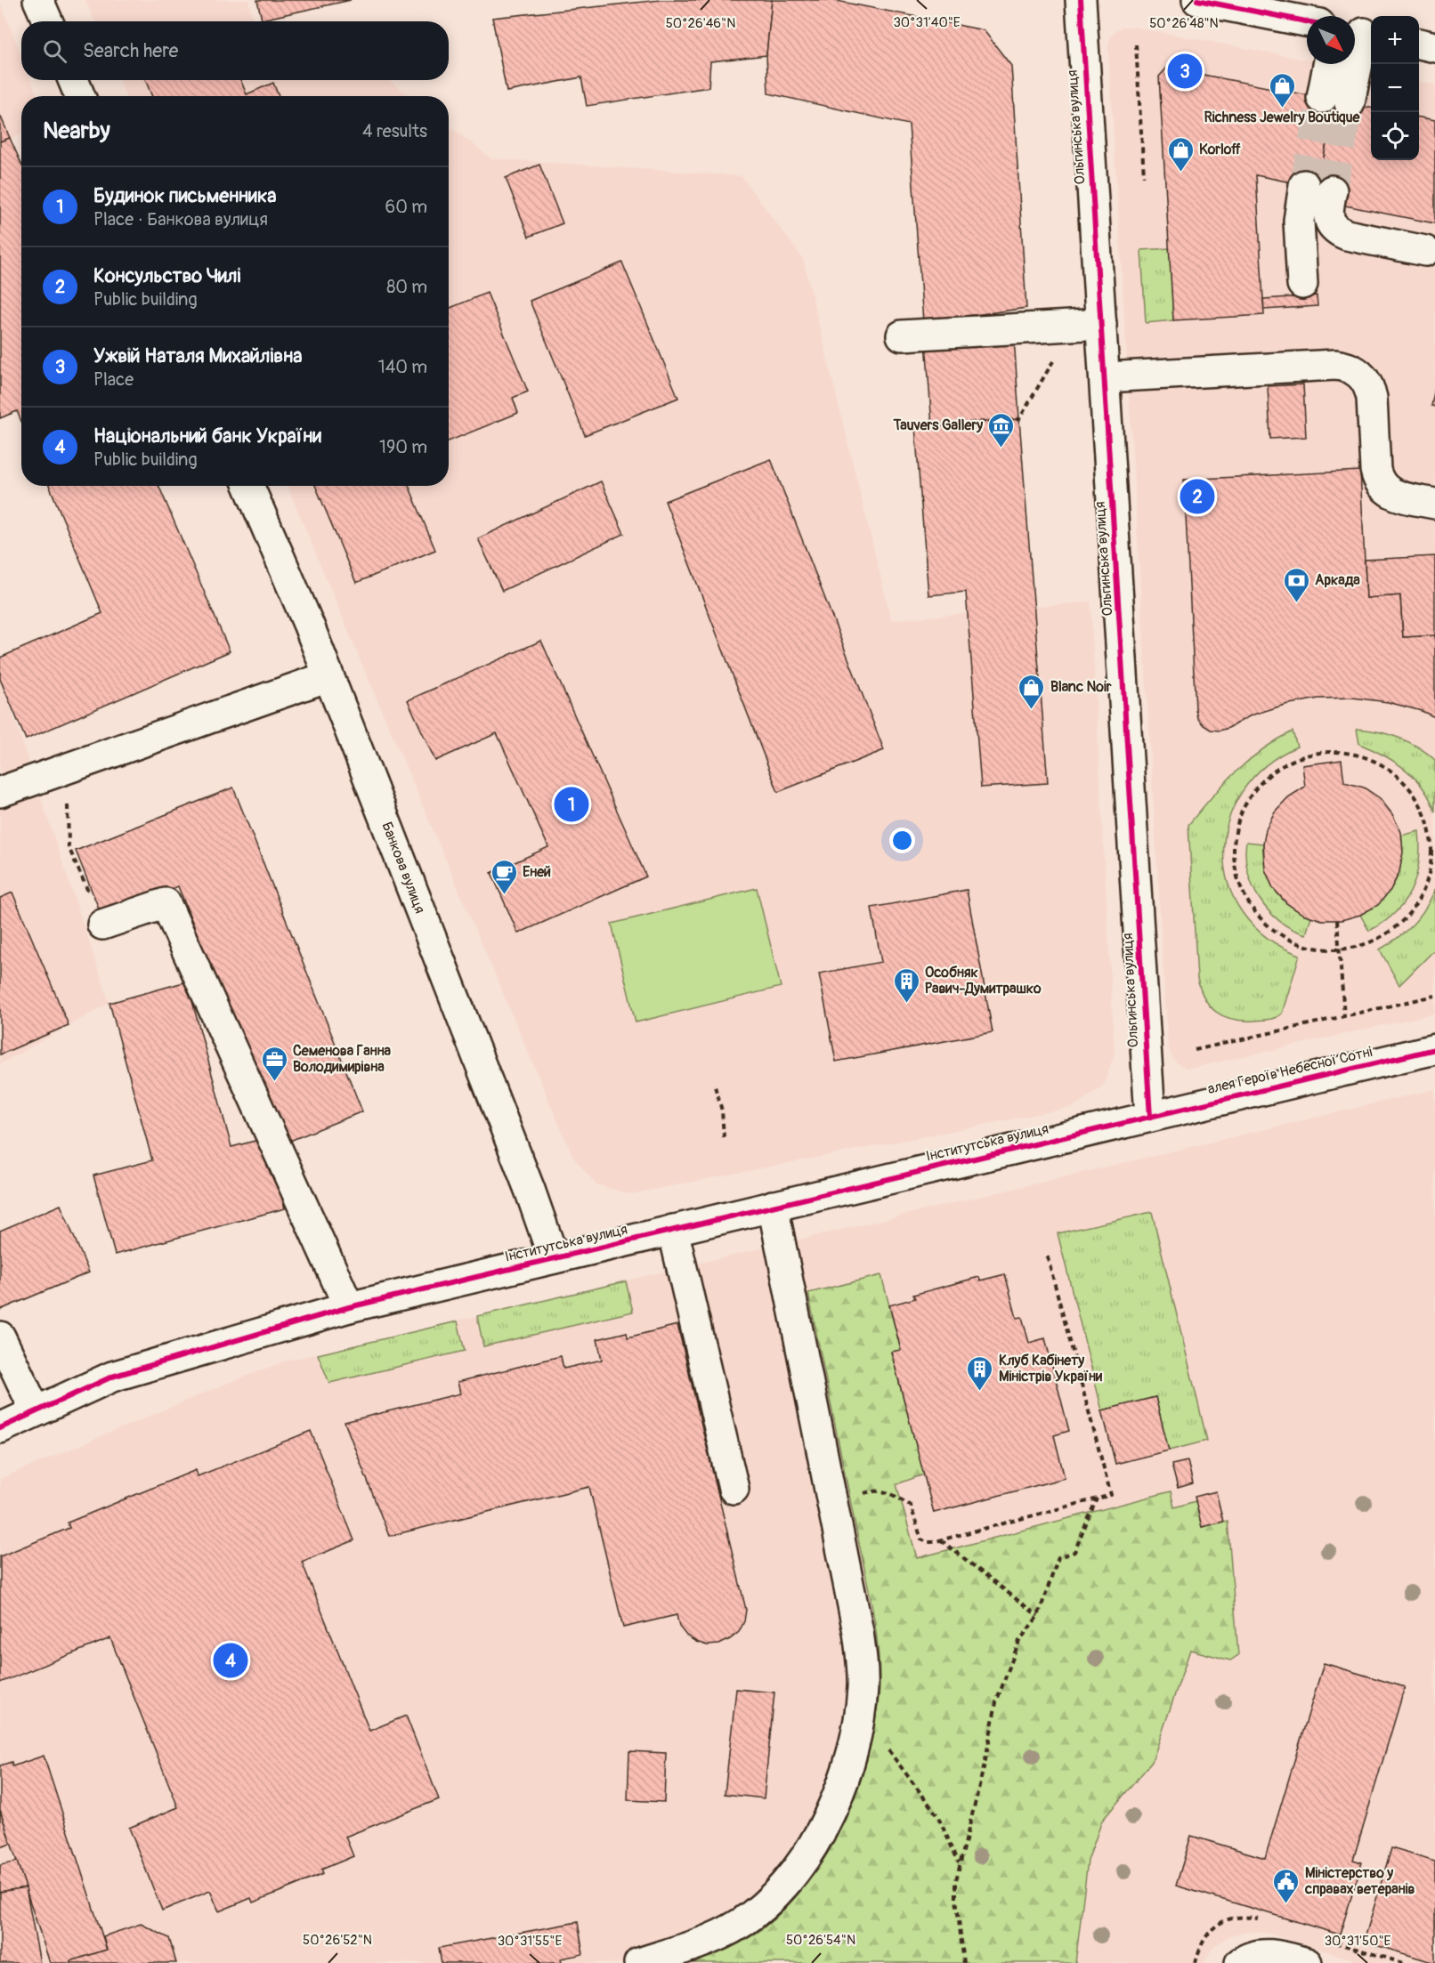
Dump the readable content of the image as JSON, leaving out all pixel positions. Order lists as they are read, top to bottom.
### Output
{
  "streets": {
    "street": [
      "Ольгинська вулиця",
      "Банкова вулиця",
      "алея Героїв Небесної Сотні",
      "Інститутська вулиця"
    ]
  },
  "crossings": [
    ["Ольгинська вулиця", "алея Героїв Небесної Сотні"],
    ["Ольгинська вулиця", "Інститутська вулиця"],
    ["Банкова вулиця", "Інститутська вулиця"],
    ["алея Героїв Небесної Сотні", "Інститутська вулиця"]
  ],
  "places": {
    "shop": ["Richness Jewelry Boutique", "Korloff", "Blanc Noir"],
    "museum": ["Tauvers Gallery"],
    "bank": ["Аркада"],
    "cafe": ["Еней"],
    "building": ["Особняк Равич-Думитрашко", "Клуб Кабінету Міністрів України"],
    "office": ["Семенова Ганна Володимирівна"],
    "public building": ["Міністерство у справах ветеранів"]
  },
  "north": "bottom right",
  "page": {
    "map_buttons": ["+", "−"],
    "search": "Search here",
    "pins": [
      "3",
      "2",
      "1",
      "4"
    ],
    "heading": ["Nearby", "4 results"],
    "list": [
      {
        "mark": "1",
        "name": "Будинок письменника",
        "note": "Place · Банкова вулиця",
        "value": "60 m"
      },
      {
        "mark": "2",
        "name": "Консульство Чилі",
        "note": "Public building",
        "value": "80 m"
      },
      {
        "mark": "3",
        "name": "Ужвій Наталя Михайлівна",
        "note": "Place",
        "value": "140 m"
      },
      {
        "mark": "4",
        "name": "Національний банк України",
        "note": "Public building",
        "value": "190 m"
      }
    ]
  },
  "coordinates": [
    "30°31'40\"E",
    "50°26'46\"N",
    "50°26'48\"N",
    "50°26'52\"N",
    "50°26'54\"N",
    "30°31'55\"E",
    "30°31'50\"E"
  ]
}
